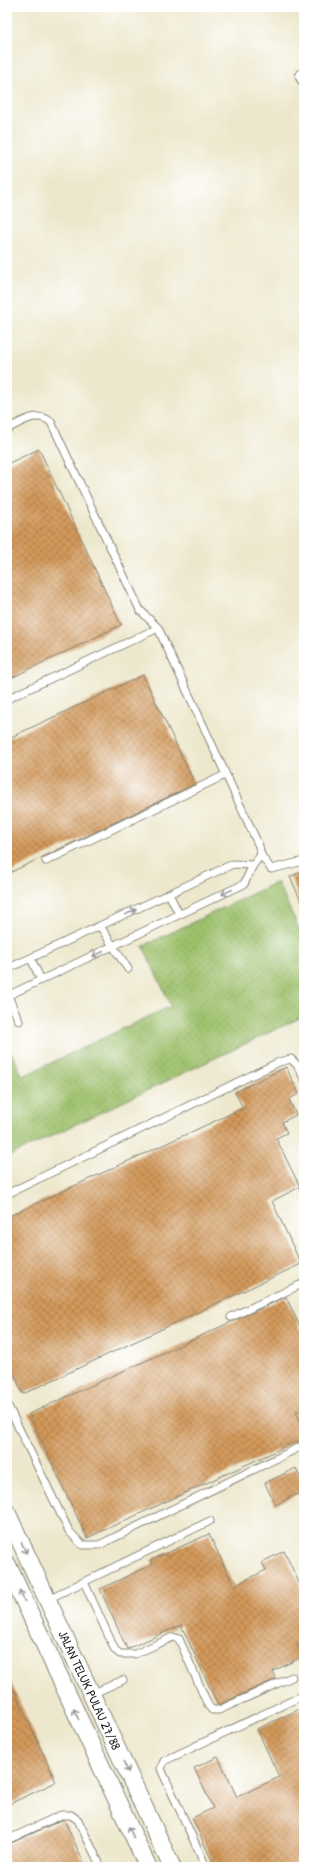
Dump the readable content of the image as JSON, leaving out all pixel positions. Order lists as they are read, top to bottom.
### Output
{
  "streets": {
    "street": ["JALAN TELUK PULAU 27/88"]
  }
}
